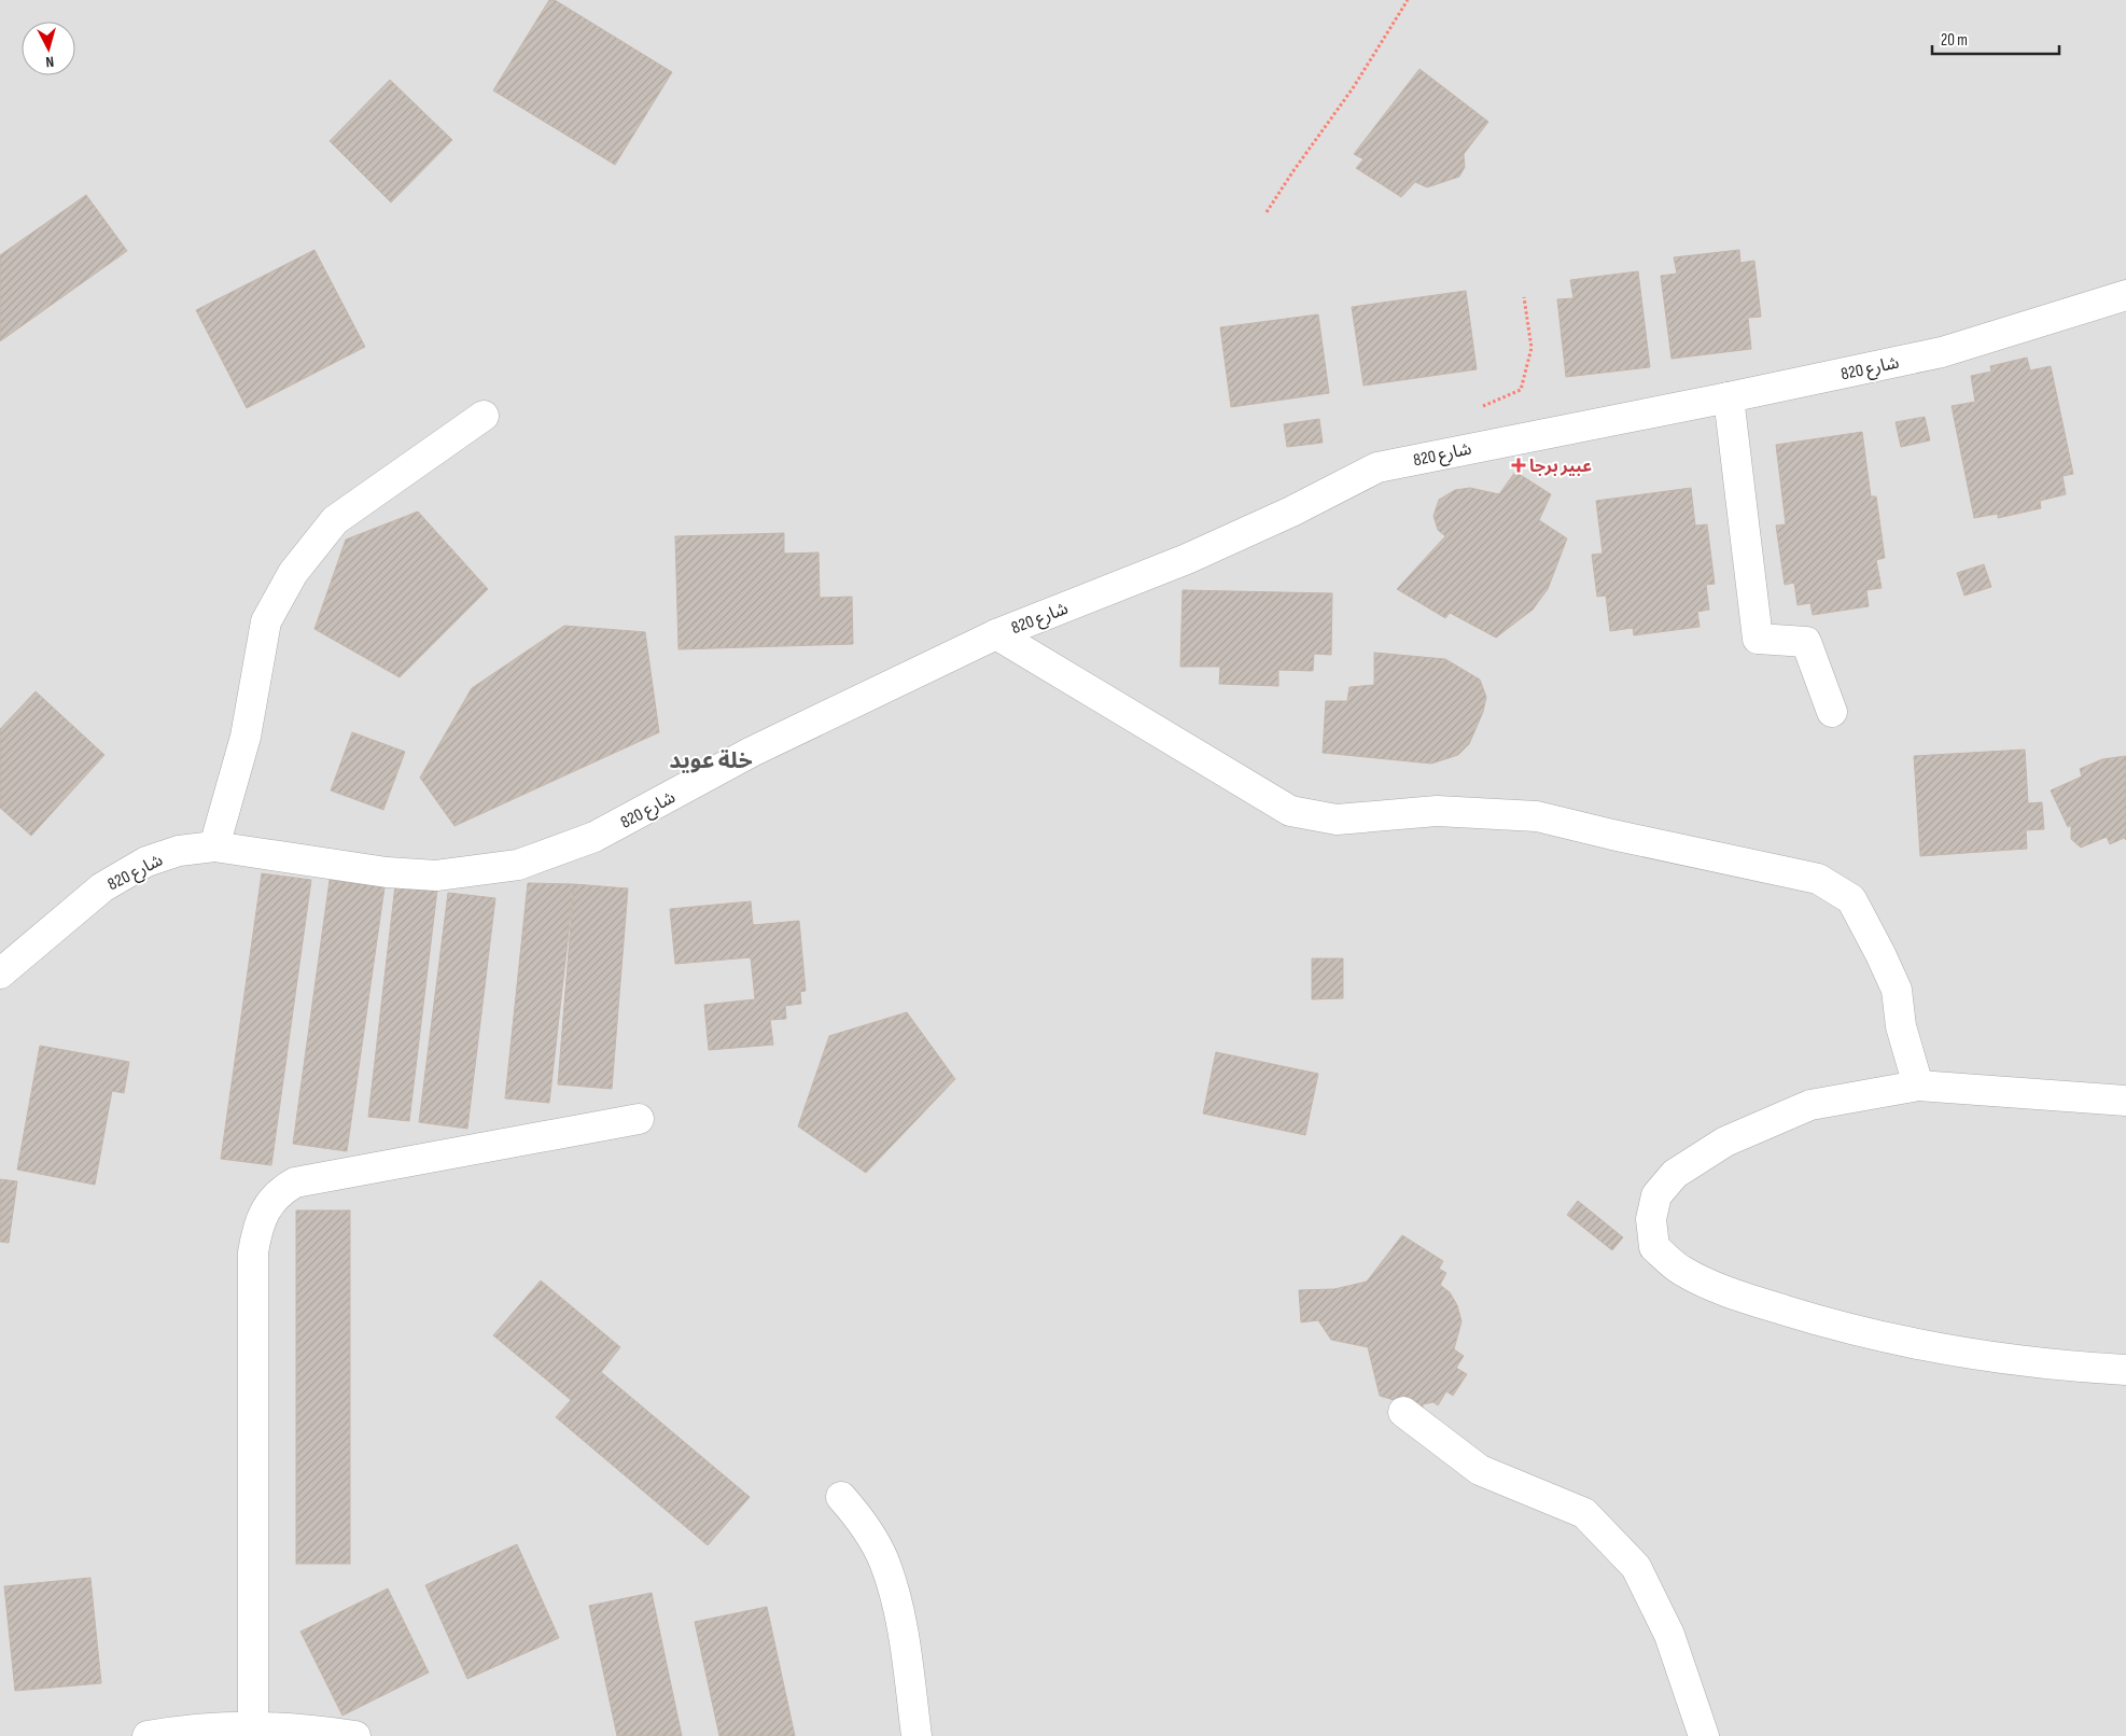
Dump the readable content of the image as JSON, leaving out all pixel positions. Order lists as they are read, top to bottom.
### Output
{
  "streets": {
    "street": ["شارع 820"]
  },
  "districts": ["خلة عويد"],
  "places": {
    "health": ["عبير برجا"]
  },
  "scale_bar": "20 m",
  "north": "bottom"
}
